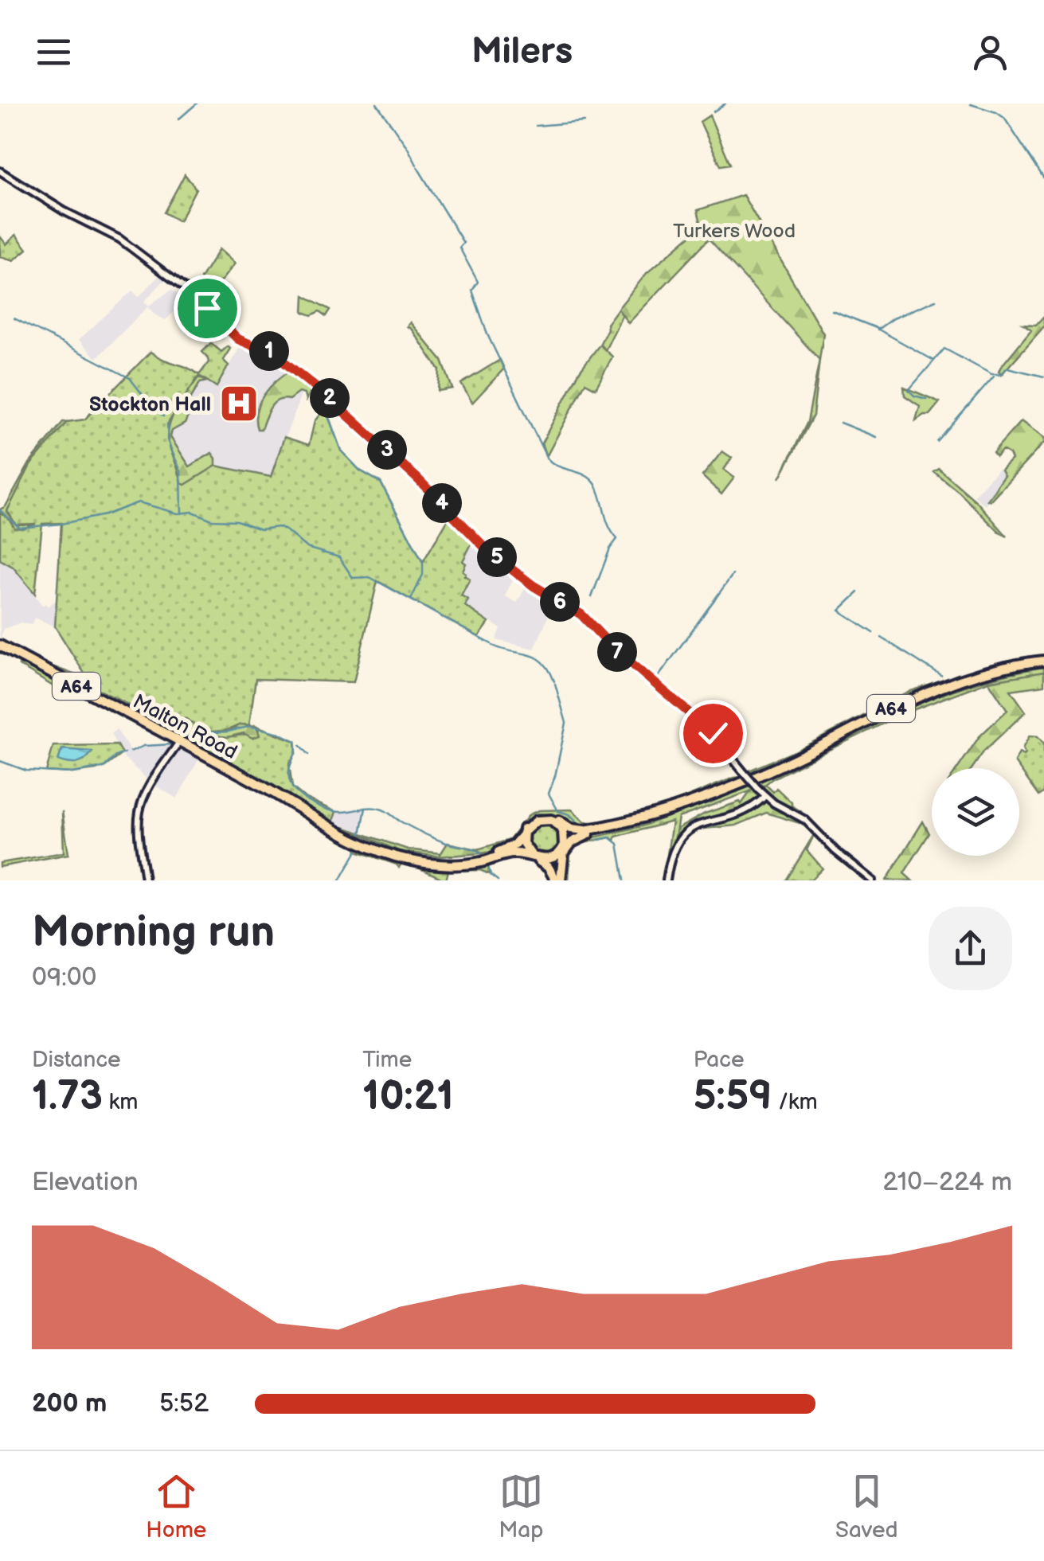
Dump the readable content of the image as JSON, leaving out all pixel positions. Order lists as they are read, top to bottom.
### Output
{
  "streets": {
    "highway": ["A64", "Malton Road"]
  },
  "crossings": [
    ["A64", "Malton Road"]
  ],
  "parks": ["Turkers Wood"],
  "places": {
    "hospital": ["Stockton Hall"]
  },
  "page": {
    "header": "Milers",
    "pins": [
      "1",
      "2",
      "3",
      "4",
      "5",
      "6",
      "7"
    ],
    "heading": ["Morning run", "09:00"],
    "stats": [
      ["Distance", "1.73 km"],
      ["Time", "10:21"],
      ["Pace", "5:59 /km"]
    ],
    "chart": ["Elevation", "210–224 m"],
    "list": [
      {
        "name": "200 m",
        "note": "5:52"
      }
    ],
    "tabs": ["Home", "Map", "Saved"]
  }
}
